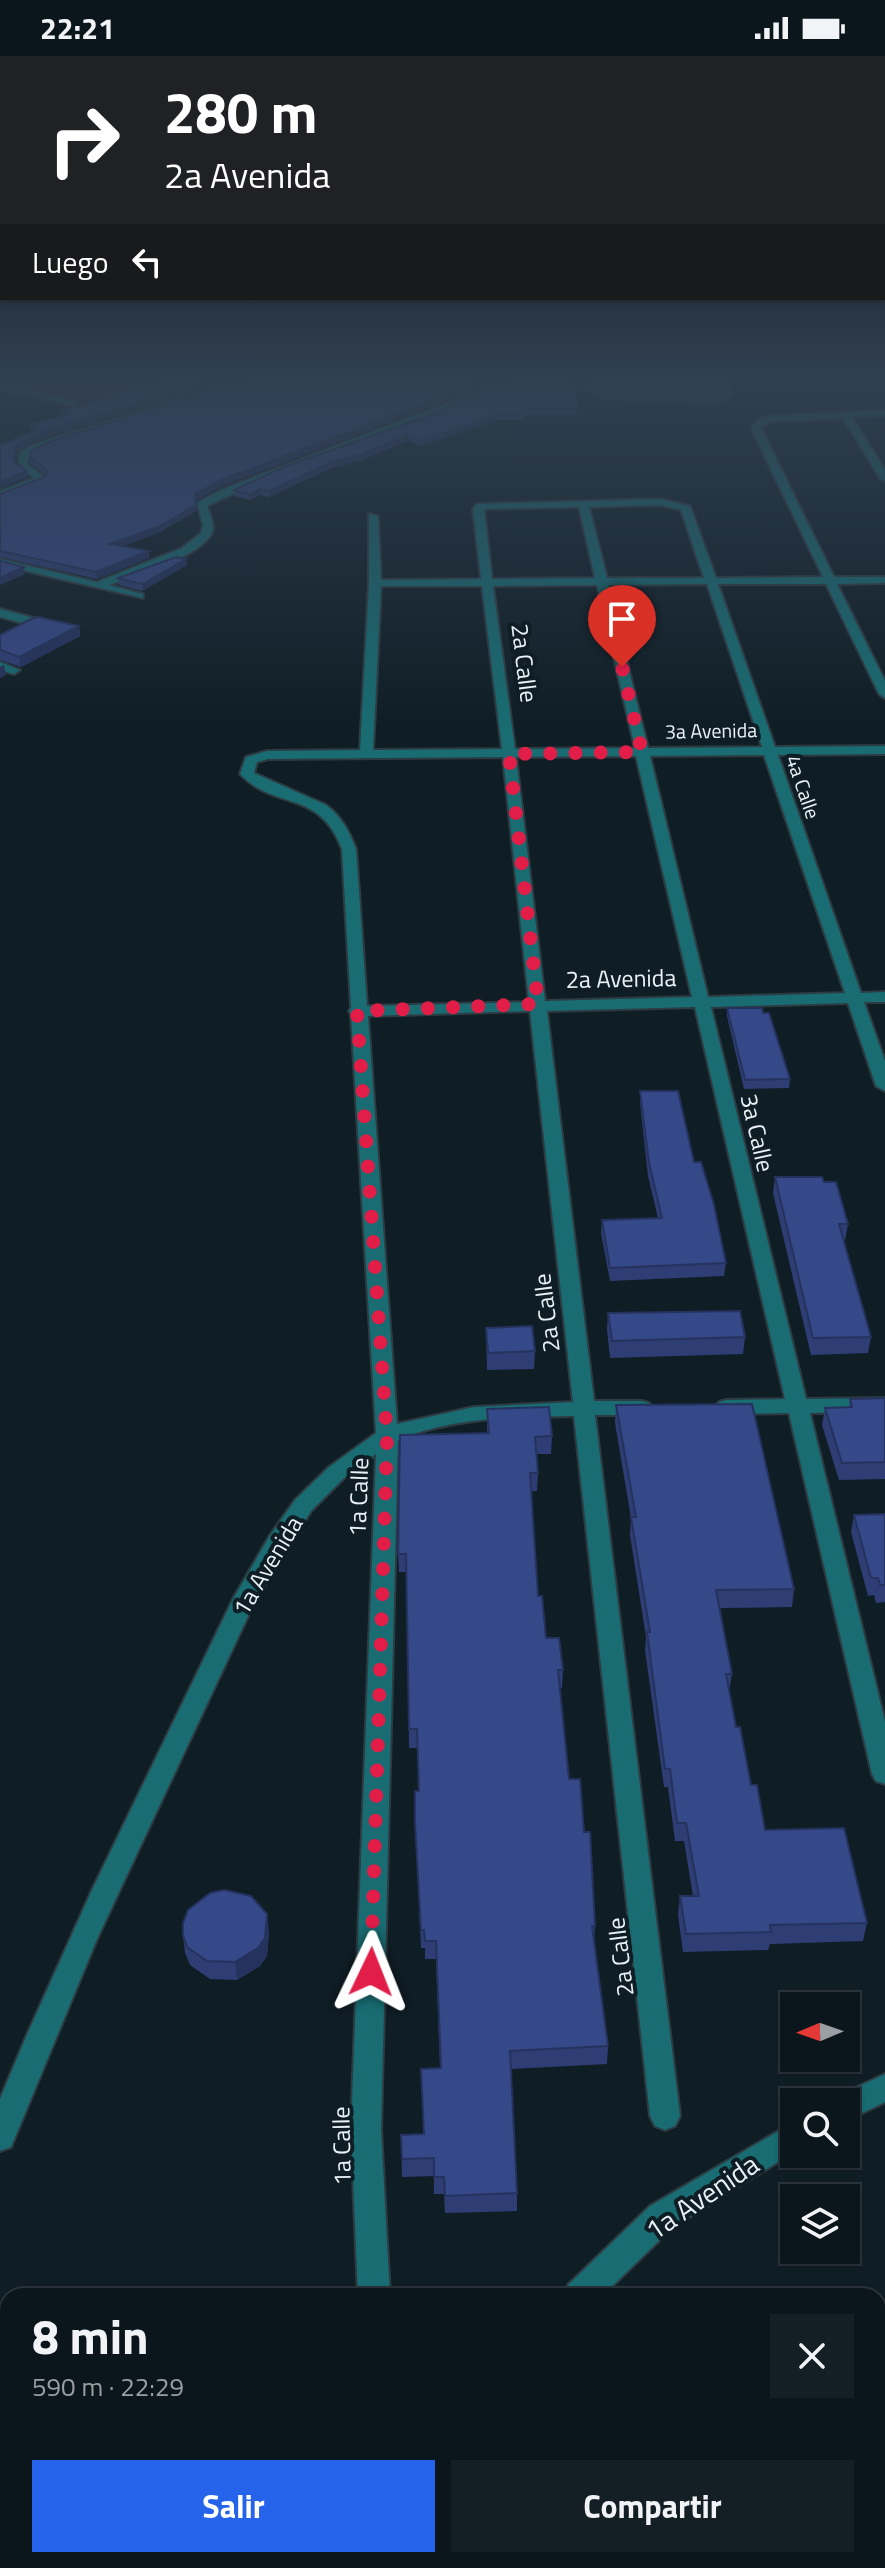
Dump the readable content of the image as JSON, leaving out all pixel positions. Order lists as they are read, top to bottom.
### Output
{
  "streets": {
    "street": [
      "2a Calle",
      "3a Avenida",
      "4a Calle",
      "2a Avenida",
      "3a Calle",
      "1a Calle",
      "1a Avenida"
    ]
  },
  "crossings": [
    ["2a Calle", "3a Avenida"],
    ["2a Calle", "4a Calle"],
    ["2a Calle", "2a Avenida"],
    ["2a Calle", "3a Calle"],
    ["2a Calle", "1a Avenida"],
    ["3a Avenida", "4a Calle"],
    ["3a Avenida", "3a Calle"],
    ["3a Avenida", "1a Calle"],
    ["4a Calle", "2a Avenida"],
    ["4a Calle", "3a Calle"],
    ["2a Avenida", "3a Calle"],
    ["2a Avenida", "1a Calle"],
    ["1a Calle", "1a Avenida"]
  ],
  "north": "left",
  "page": {
    "status": "22:21",
    "turn": ["280 m", "2a Avenida"],
    "then": "Luego",
    "heading": ["8 min", "590 m · 22:29"],
    "buttons": ["Salir", "Compartir"]
  }
}
